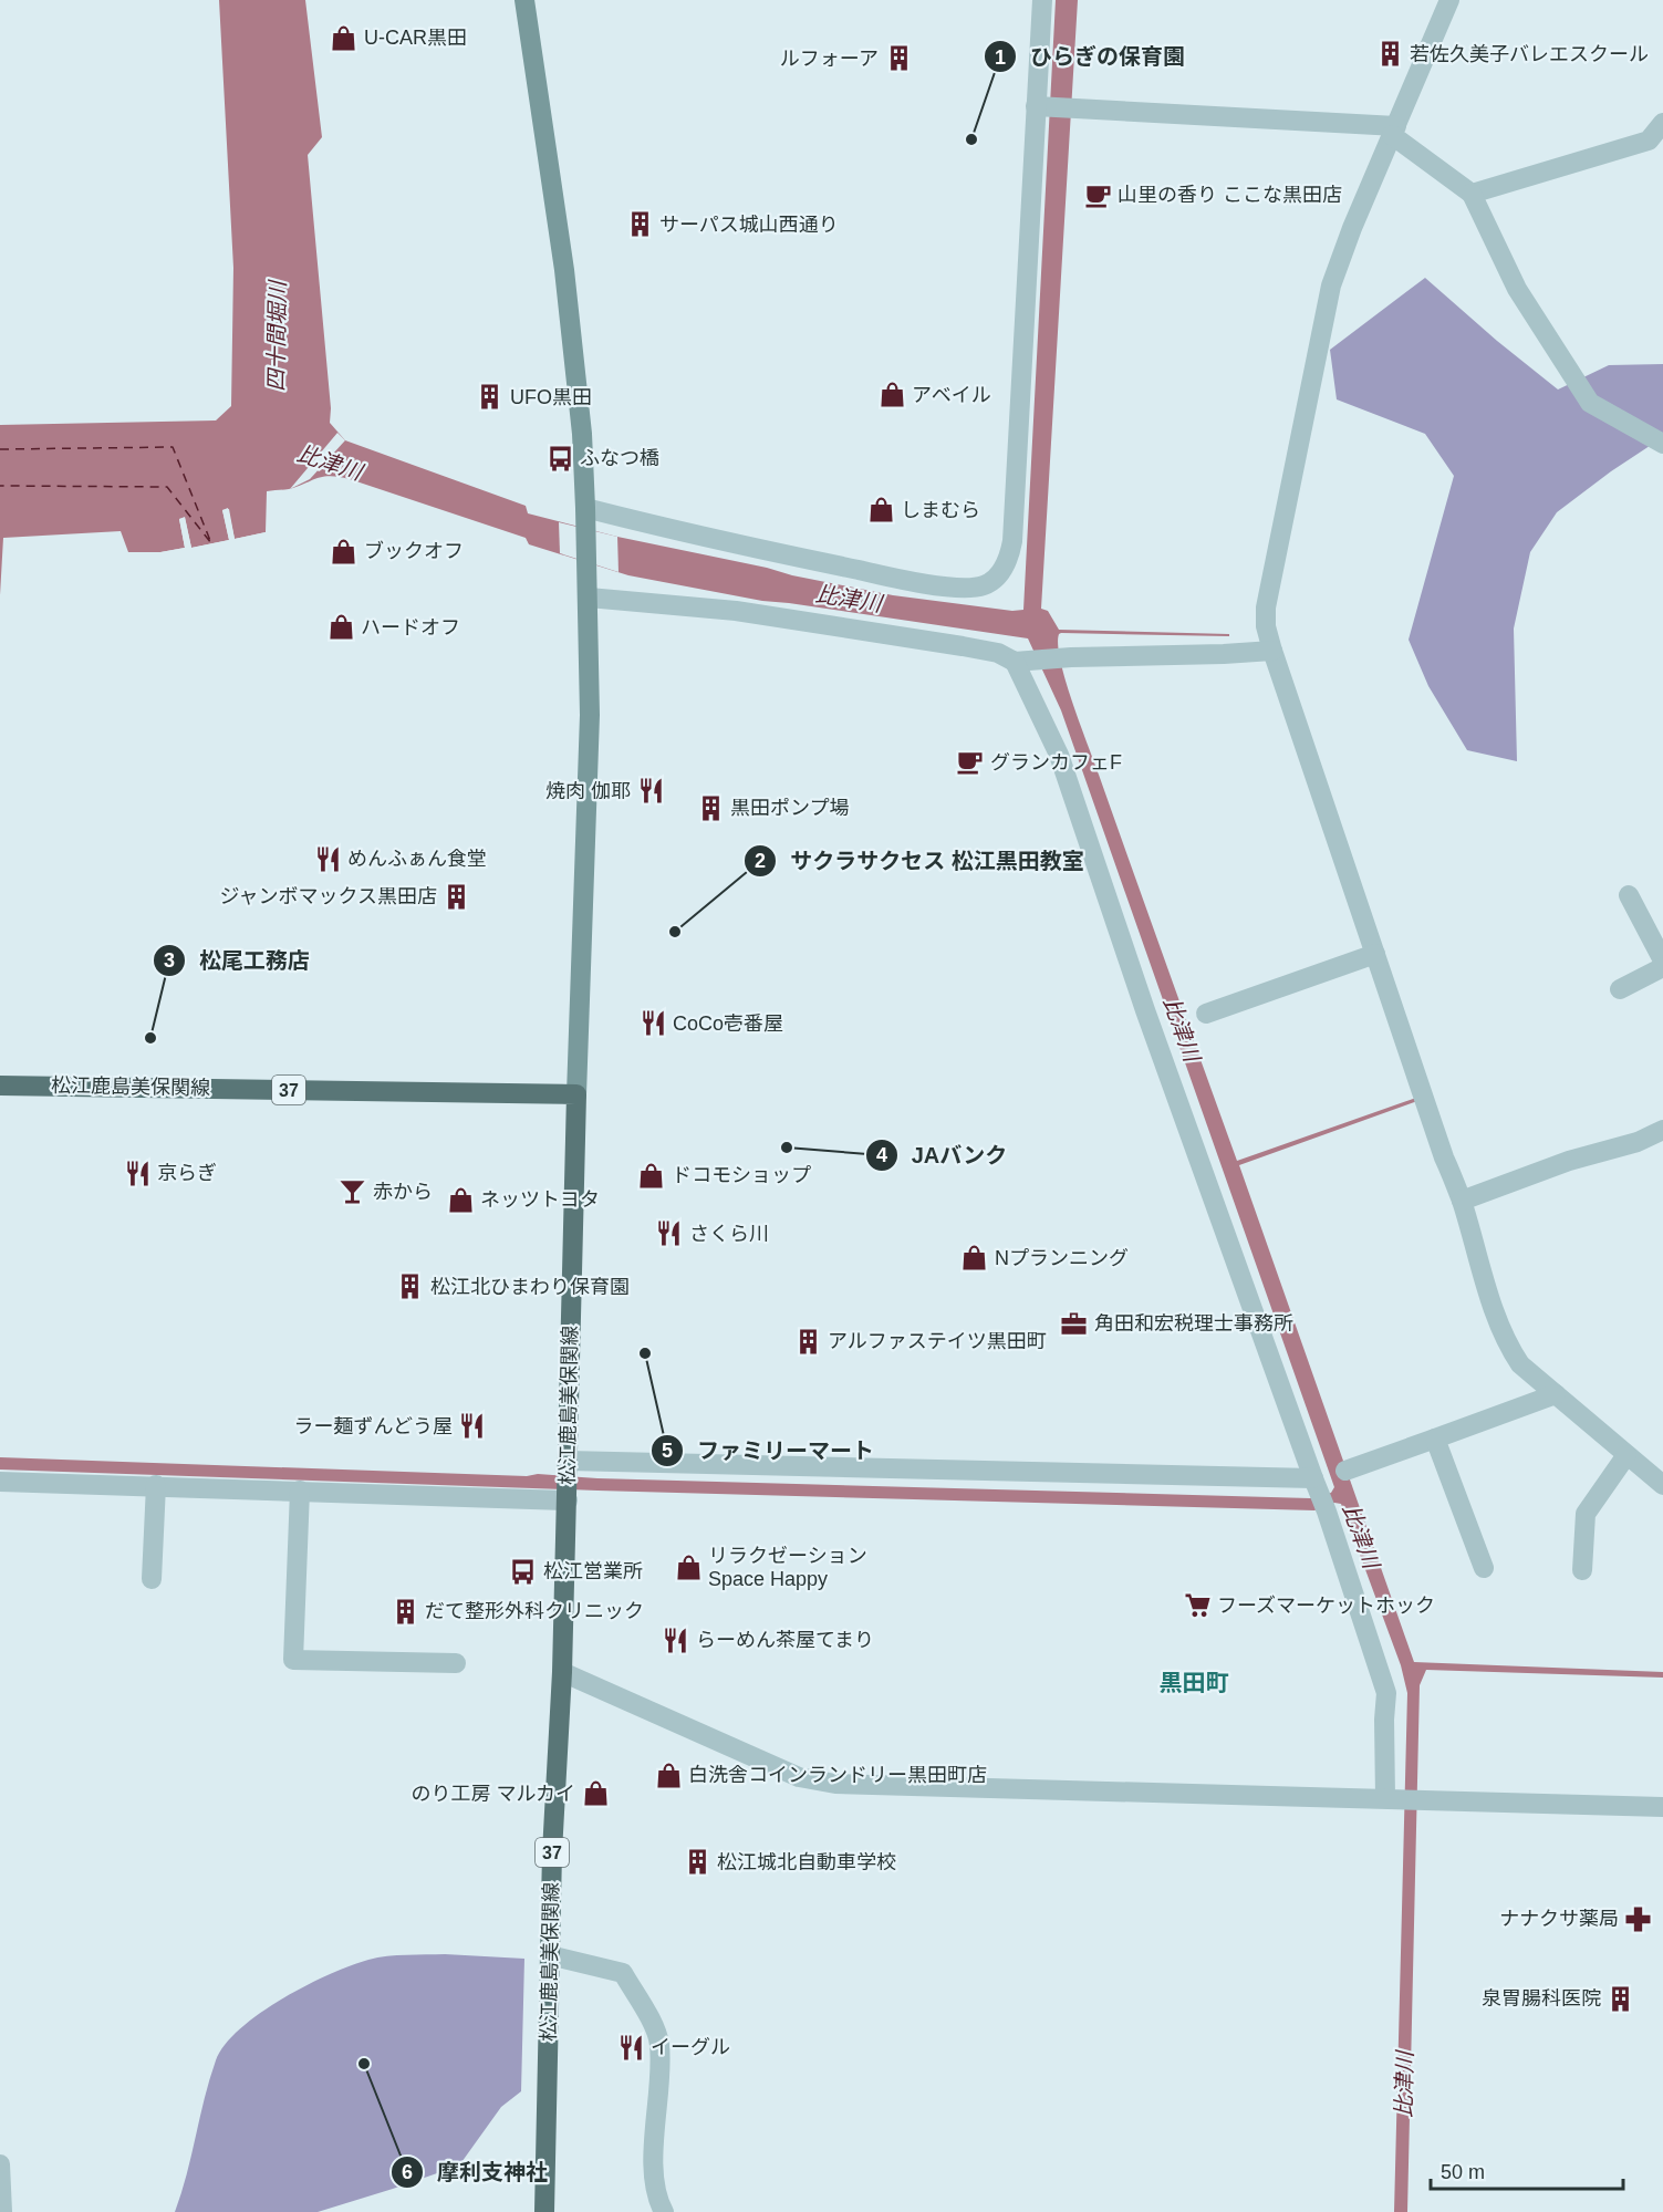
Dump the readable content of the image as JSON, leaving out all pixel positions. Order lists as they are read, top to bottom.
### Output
{
  "streets": {
    "main road": ["松江鹿島美保関線", "37"]
  },
  "districts": ["黒田町"],
  "water": ["四十間堀川", "比津川"],
  "places": {
    "shop": [
      "U-CAR黒田",
      "アベイル",
      "しまむら",
      "ブックオフ",
      "ハードオフ",
      "ドコモショップ",
      "ネッツトヨタ",
      "Nプランニング",
      "リラクゼーション Space Happy",
      "白洗舎コインランドリー黒田町店",
      "のり工房 マルカイ"
    ],
    "building": [
      "若佐久美子バレエスクール",
      "ルフォーア",
      "サーパス城山西通り",
      "UFO黒田",
      "黒田ポンプ場",
      "ジャンボマックス黒田店",
      "松江北ひまわり保育園",
      "アルファステイツ黒田町",
      "だて整形外科クリニック",
      "松江城北自動車学校",
      "泉胃腸科医院"
    ],
    "other": [
      "ひらぎの保育園",
      "サクラサクセス 松江黒田教室",
      "松尾工務店",
      "JAバンク",
      "ファミリーマート",
      "摩利支神社"
    ],
    "cafe": ["山里の香り ここな黒田店", "グランカフェF"],
    "bus stop": ["ふなつ橋", "松江営業所"],
    "restaurant": [
      "焼肉 伽耶",
      "めんふぁん食堂",
      "CoCo壱番屋",
      "京らぎ",
      "さくら川",
      "ラー麺ずんどう屋",
      "らーめん茶屋てまり",
      "イーグル"
    ],
    "bar": ["赤から"],
    "office": ["角田和宏税理士事務所"],
    "supermarket": ["フーズマーケットホック"],
    "pharmacy": ["ナナクサ薬局"]
  },
  "scale_bar": "50 m"
}
